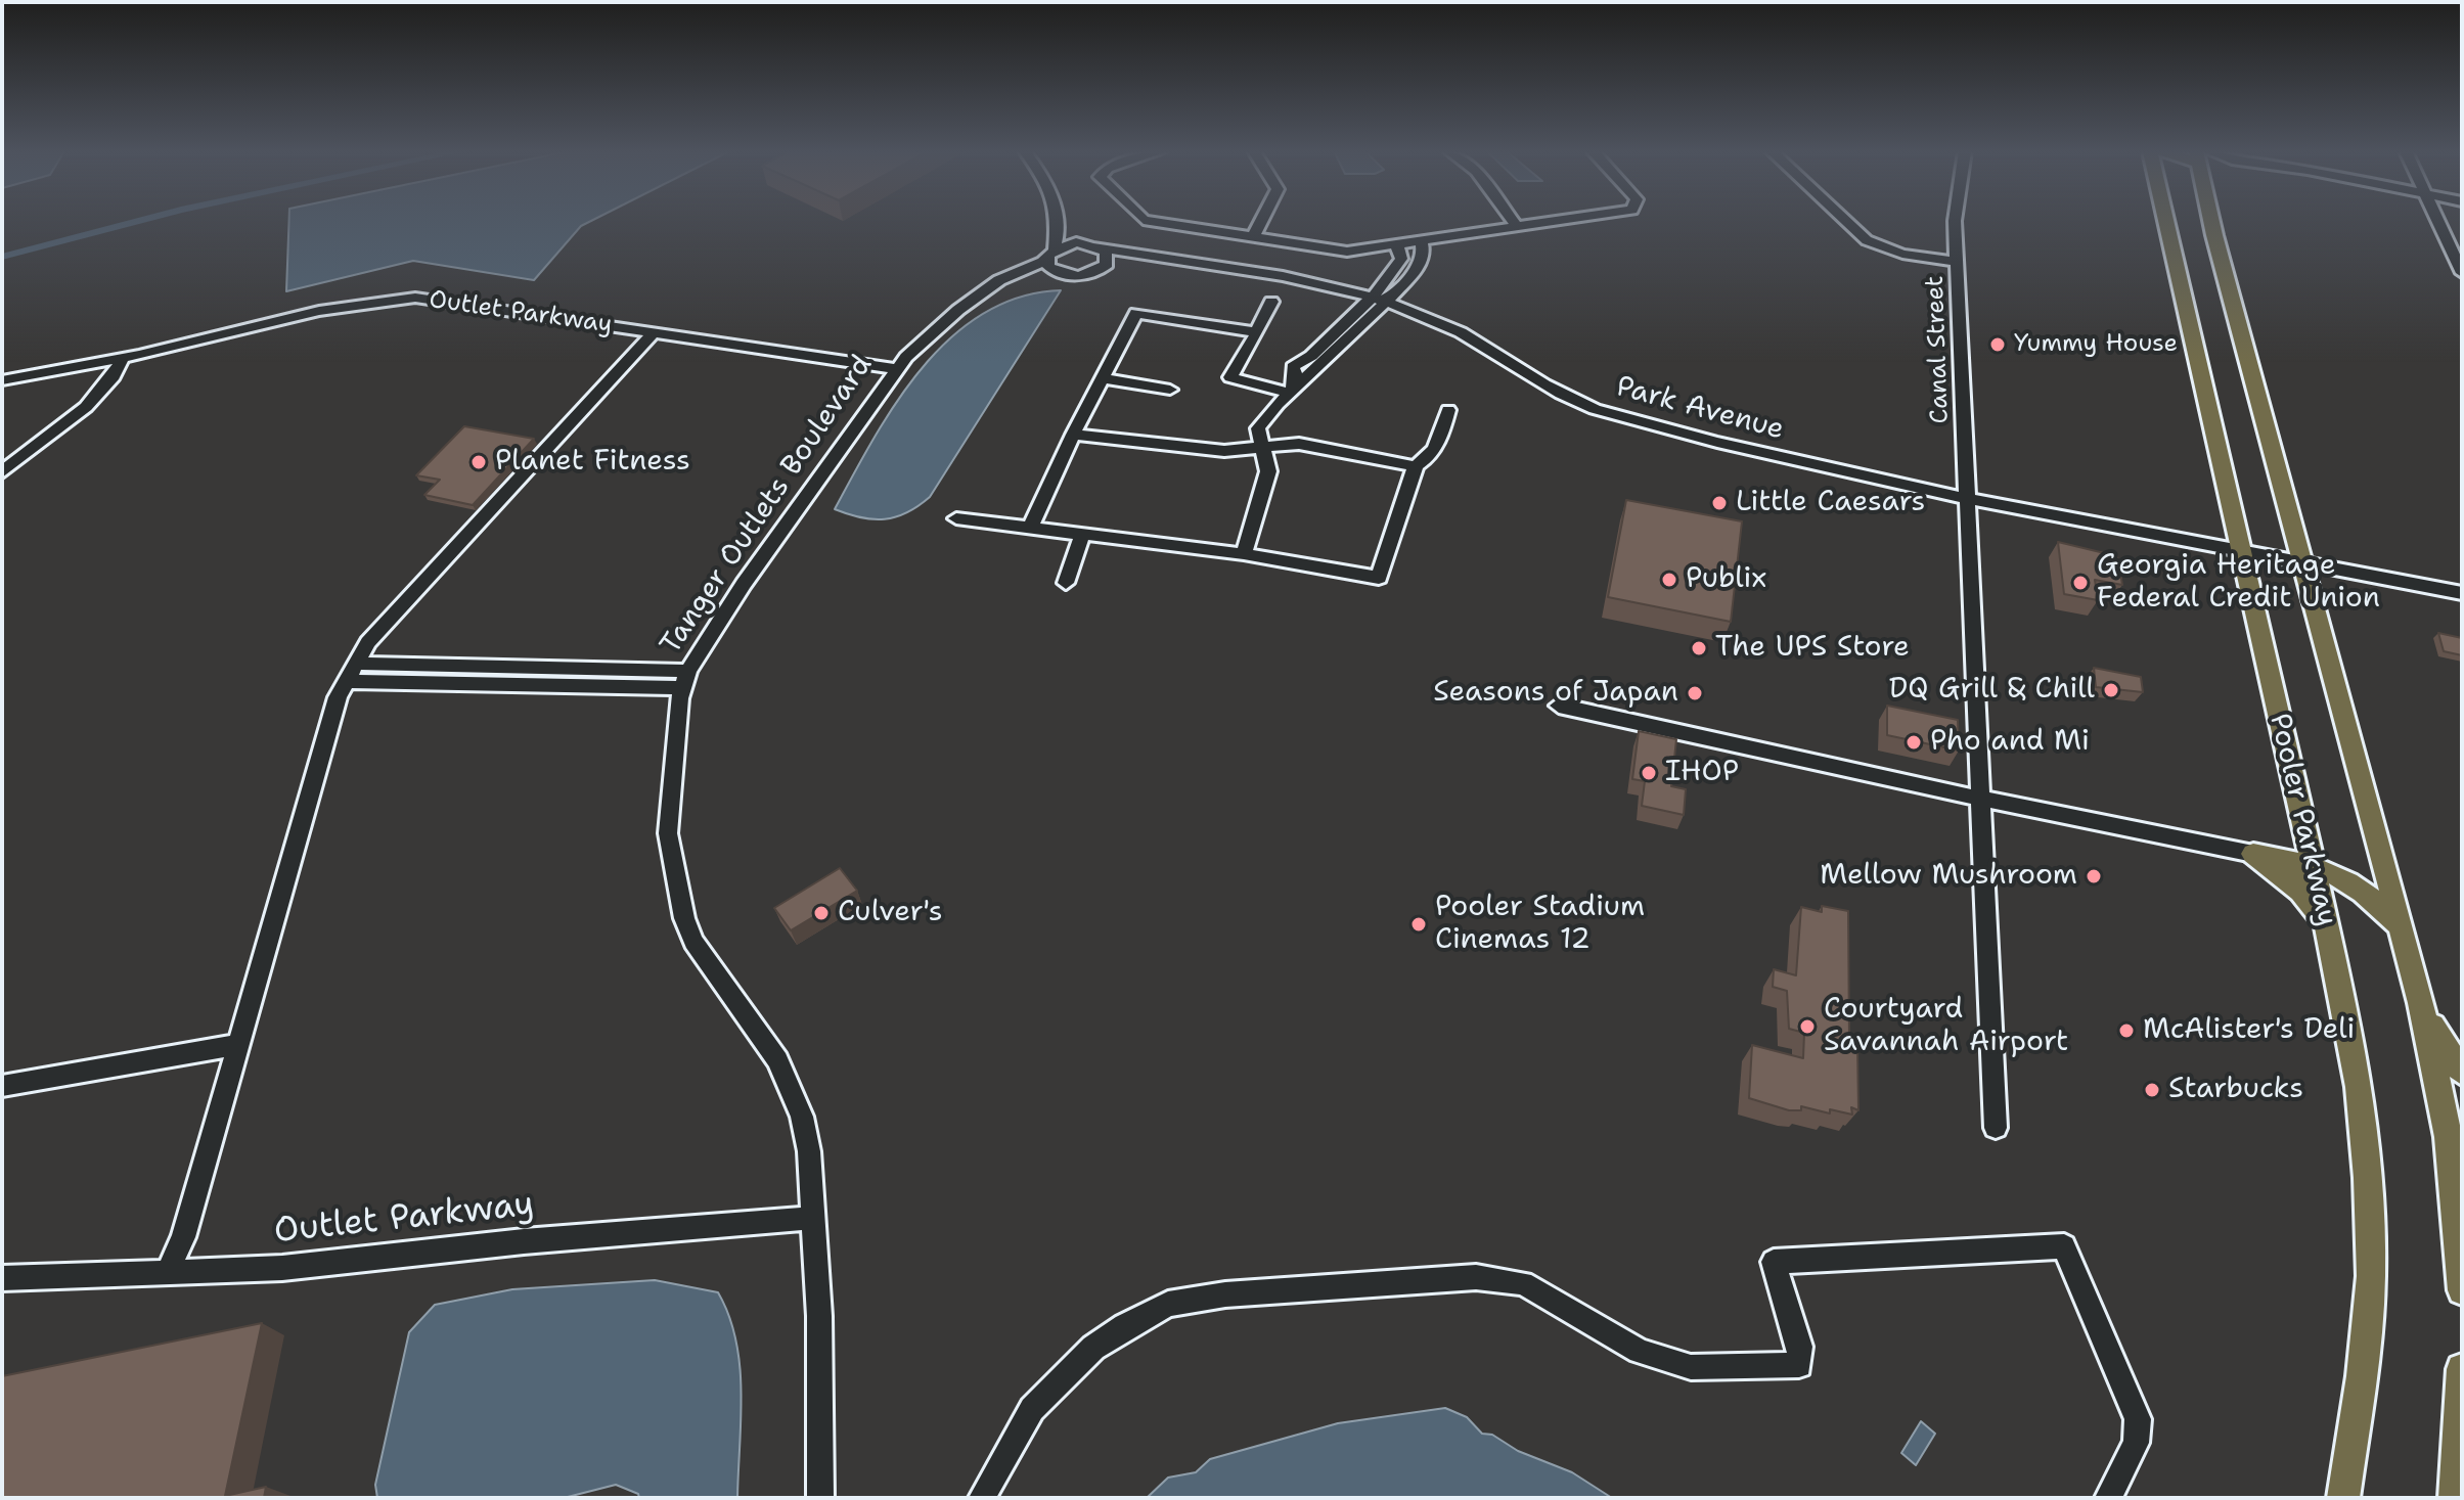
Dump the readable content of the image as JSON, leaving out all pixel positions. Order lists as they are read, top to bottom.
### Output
{
  "streets": {
    "main road": ["Pooler Parkway"],
    "street": [
      "Outlet Parkway",
      "Canal Street",
      "Park Avenue",
      "Tanger Outlets Boulevard"
    ]
  },
  "crossings": [
    ["Outlet Parkway", "Tanger Outlets Boulevard"],
    ["Canal Street", "Park Avenue"],
    ["Park Avenue", "Tanger Outlets Boulevard"],
    ["Park Avenue", "Pooler Parkway"]
  ],
  "places": [
    "Yummy House",
    "Planet Fitness",
    "Little Caesars",
    "Publix",
    "Georgia Heritage Federal Credit Union",
    "The UPS Store",
    "DQ Grill & Chill",
    "Seasons of Japan",
    "Pho and Mi",
    "IHOP",
    "Mellow Mushroom",
    "Culver's",
    "Pooler Stadium Cinemas 12",
    "Courtyard Savannah Airport",
    "McAlister's Deli",
    "Starbucks"
  ]
}
